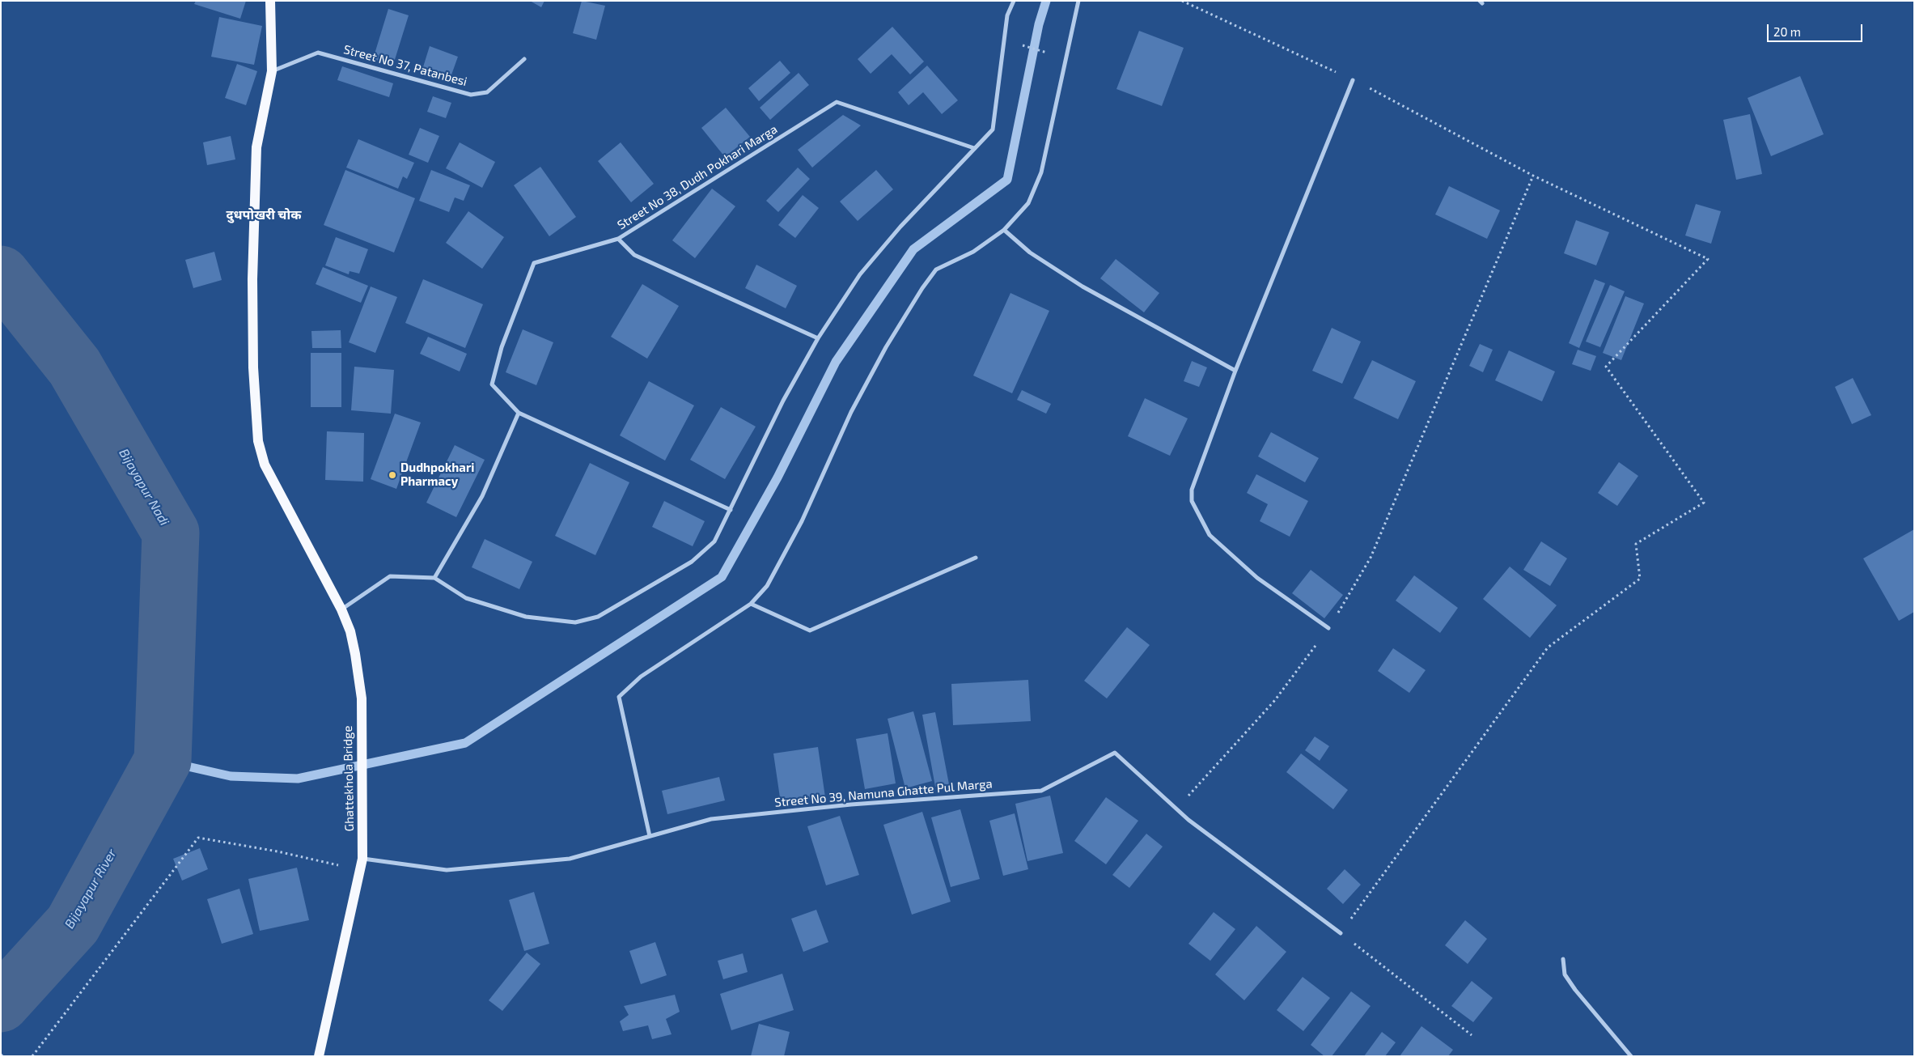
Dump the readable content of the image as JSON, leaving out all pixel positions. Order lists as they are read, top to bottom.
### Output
{
  "streets": {
    "main road": ["Ghattekhola Bridge"],
    "street": ["Street No 37, Patanbesi", "Street No 38, Dudh Pokhari Marga", "Street No 39, Namuna Ghatte Pul Marga"]
  },
  "crossings": [
    ["Street No 37, Patanbesi", "Ghattekhola Bridge"],
    ["Ghattekhola Bridge", "Street No 39, Namuna Ghatte Pul Marga"]
  ],
  "districts": ["दुधपोखरी चोक"],
  "water": ["Bijayapur Nadi", "Bijayapur River"],
  "places": ["Dudhpokhari Pharmacy"],
  "scale_bar": "20 m"
}
